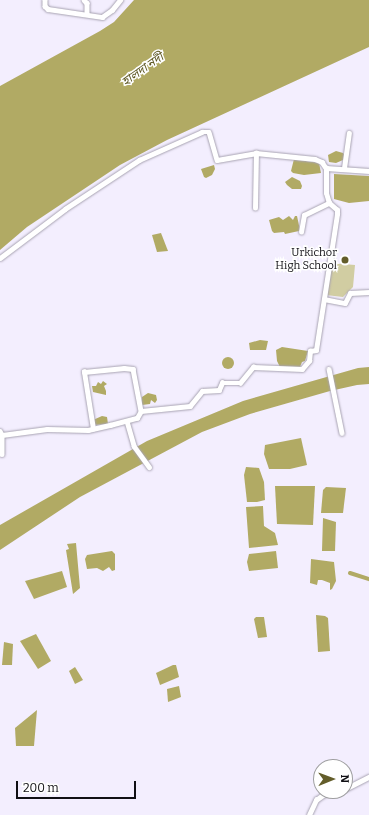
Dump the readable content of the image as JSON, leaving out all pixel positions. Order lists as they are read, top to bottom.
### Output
{
  "water": ["হালদা নদী"],
  "places": ["Urkichor High School"],
  "scale_bar": "200 m",
  "north": "right"
}
